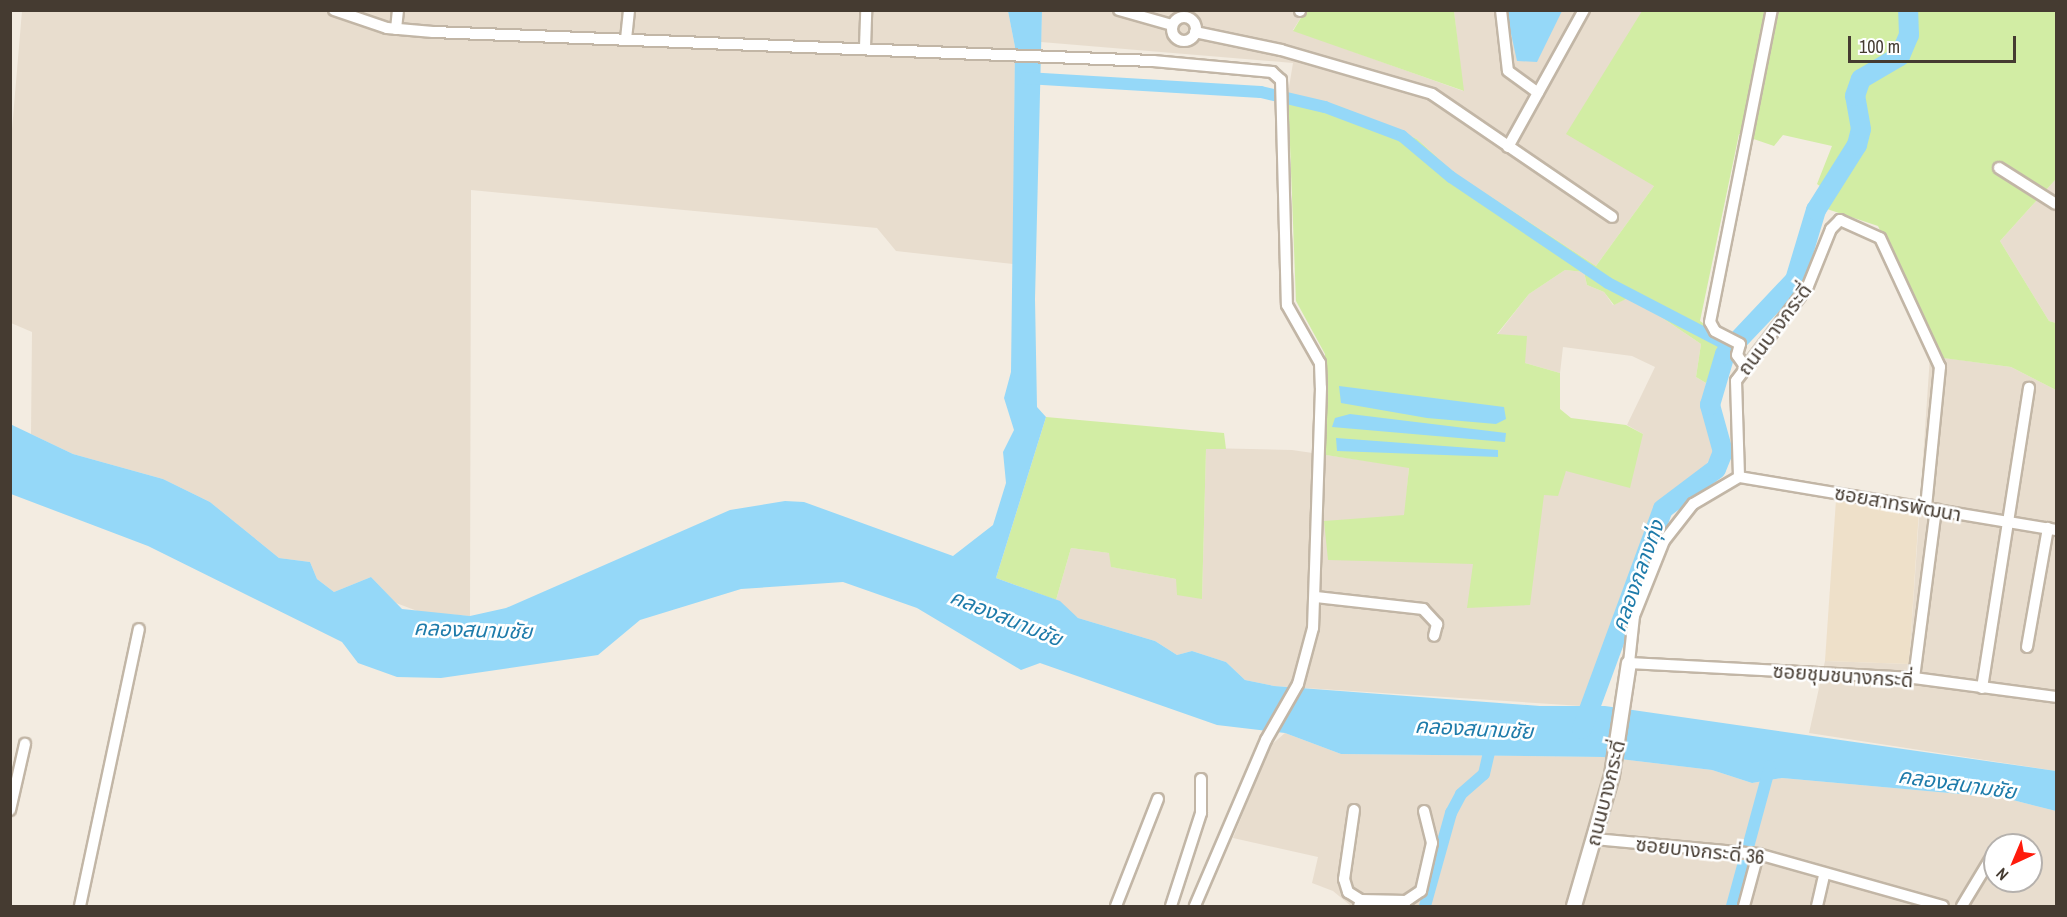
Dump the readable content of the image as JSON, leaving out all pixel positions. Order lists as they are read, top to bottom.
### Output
{
  "streets": {
    "street": [
      "ถนนบางกระดี่",
      "ซอยสาทรพัฒนา",
      "ซอยชุมชนางกระดี่",
      "ซอยบางกระดี่ 36"
    ]
  },
  "crossings": [
    ["ถนนบางกระดี่", "ซอยสาทรพัฒนา"],
    ["ถนนบางกระดี่", "ซอยชุมชนางกระดี่"],
    ["ถนนบางกระดี่", "ซอยบางกระดี่ 36"]
  ],
  "water": ["คลองกลางทุ่ง", "คลองสนามชัย"],
  "scale_bar": "100 m",
  "north": "bottom left"
}
